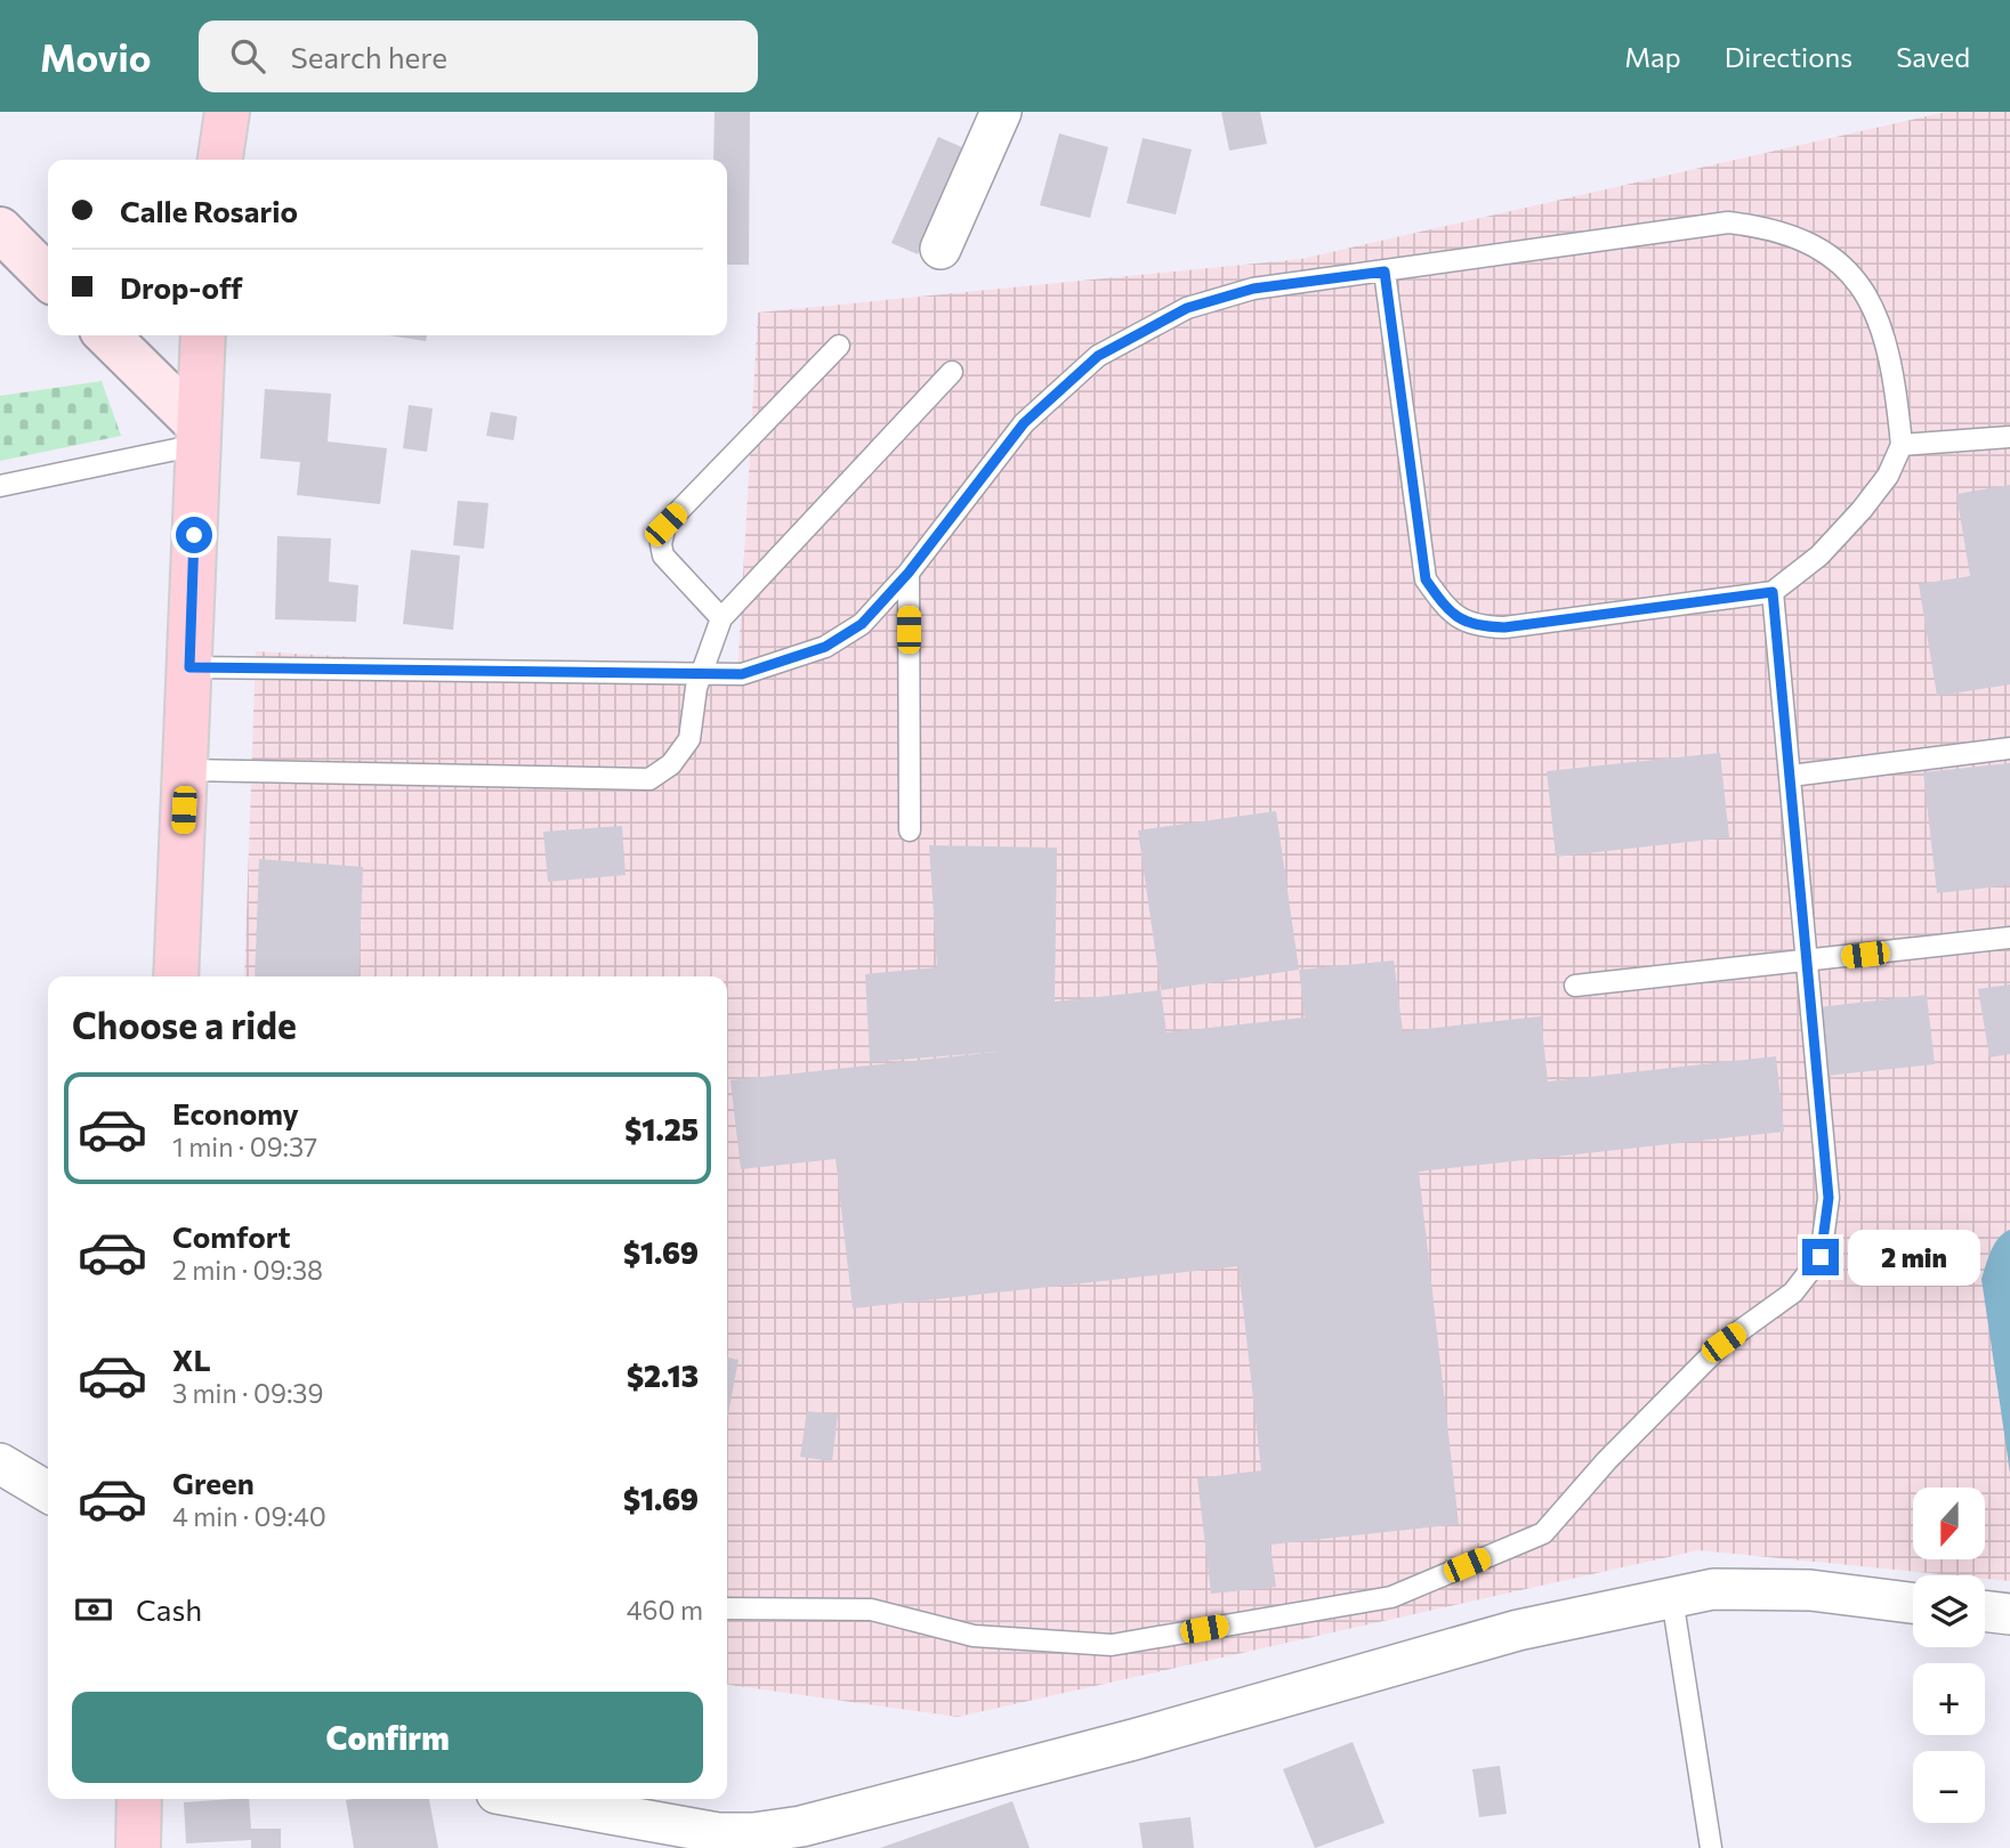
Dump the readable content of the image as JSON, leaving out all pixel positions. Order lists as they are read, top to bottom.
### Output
{
  "north": "bottom",
  "page": {
    "header": "Movio",
    "search": "Search here",
    "nav": ["Map", "Directions", "Saved"],
    "banner": ["Calle Rosario", "Drop-off"],
    "heading": "Choose a ride",
    "list": [
      {
        "name": "Economy",
        "note": "1 min · 09:37",
        "value": "$1.25"
      },
      {
        "name": "Comfort",
        "note": "2 min · 09:38",
        "value": "$1.69"
      },
      {
        "name": "XL",
        "note": "3 min · 09:39",
        "value": "$2.13"
      },
      {
        "name": "Green",
        "note": "4 min · 09:40",
        "value": "$1.69"
      }
    ],
    "bubble": "2 min",
    "map_buttons": ["+", "−"],
    "pay": ["Cash", "460 m"],
    "buttons": "Confirm"
  }
}
